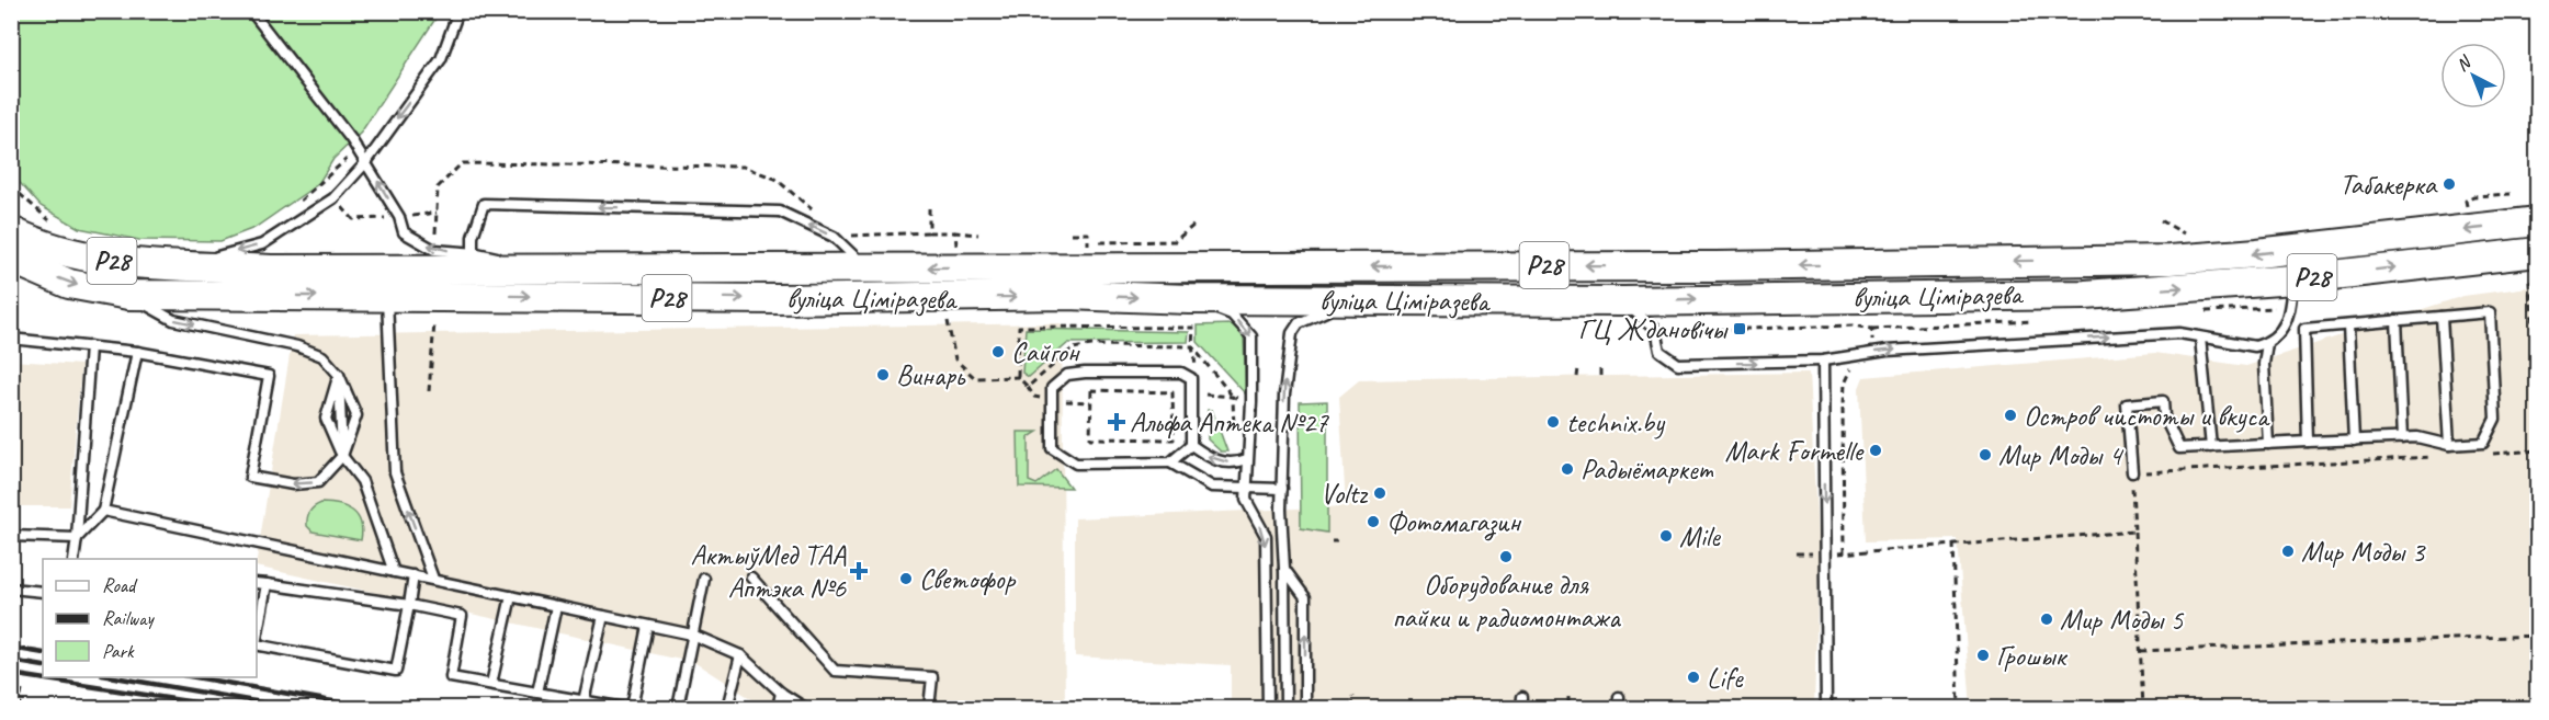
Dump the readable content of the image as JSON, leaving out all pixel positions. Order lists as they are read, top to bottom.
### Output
{
  "streets": {
    "main road": ["Р28", "вуліца Ціміразева"]
  },
  "crossings": [
    ["Р28", "вуліца Ціміразева"]
  ],
  "places": {
    "other": [
      "Табакерка",
      "Сайгон",
      "Винарь",
      "Остров чистоты и вкуса",
      "technix.by",
      "Mark Formelle",
      "Мир Моды 4",
      "Радыёмаркет",
      "Voltz",
      "Фотомагазин",
      "Mile",
      "Мир Моды 3",
      "Оборудование для пайки и радиомонтажа",
      "Светофор",
      "Мир Моды 5",
      "Грошык",
      "Life"
    ],
    "transit": ["ГЦ Ждановічы"],
    "health": ["Альфа Аптека №27", "АктыўМед ТАА Аптэка №6"]
  },
  "legend": ["Road", "Railway", "Park"],
  "north": "top left"
}
